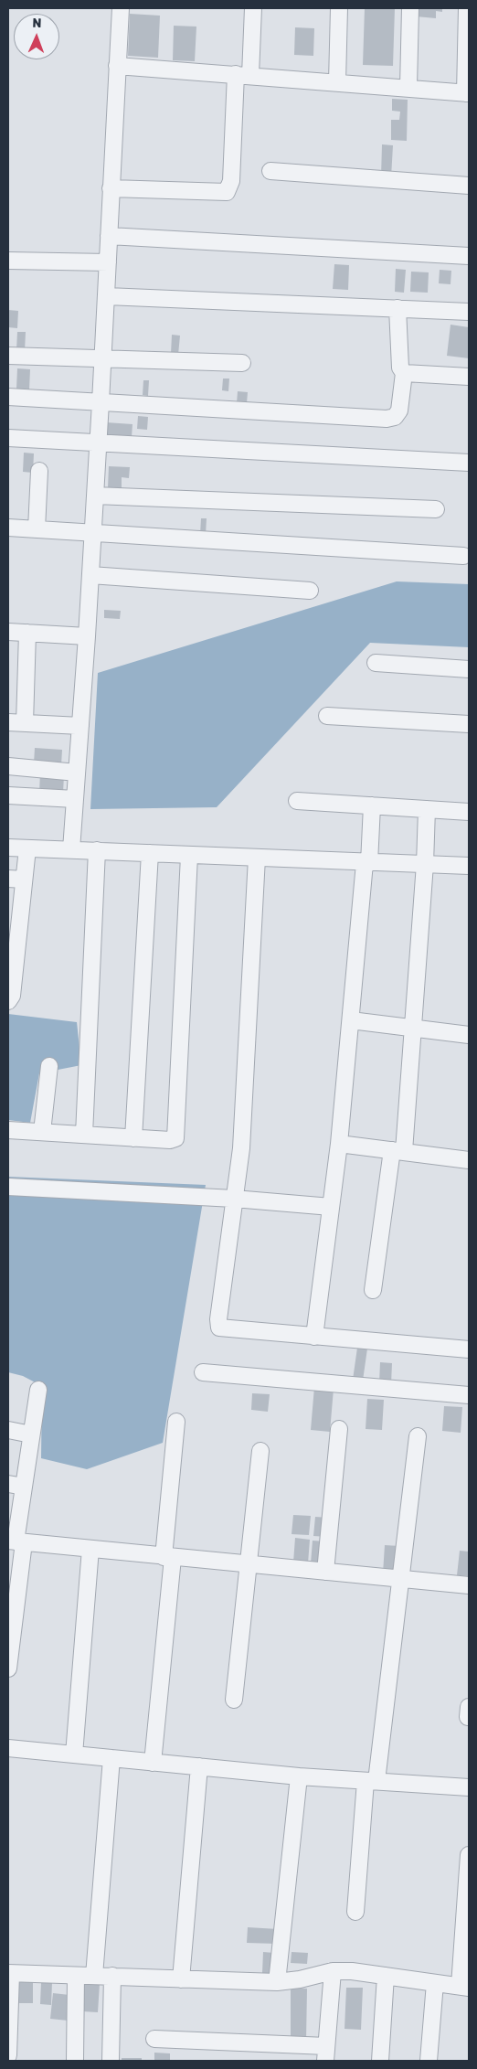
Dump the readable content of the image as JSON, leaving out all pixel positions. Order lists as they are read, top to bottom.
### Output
{
  "north": "top"
}
